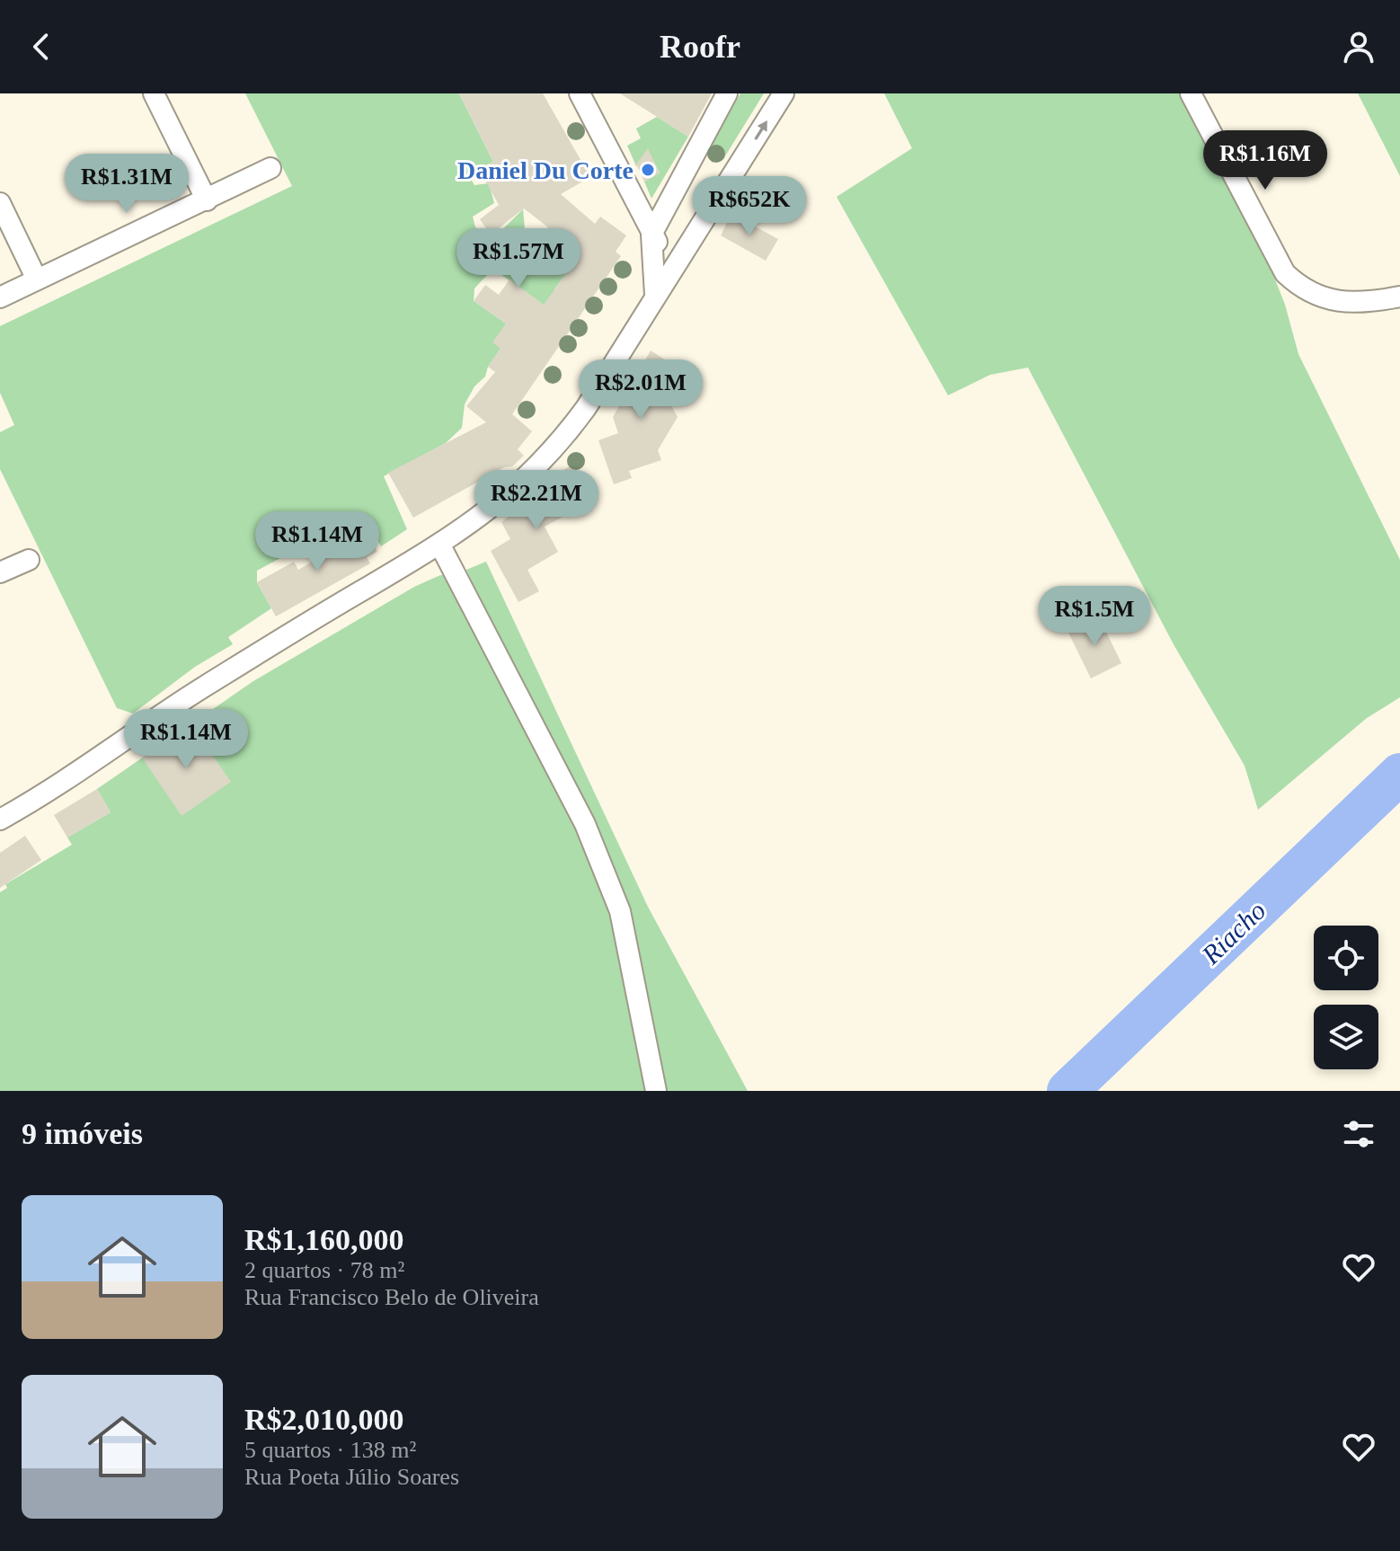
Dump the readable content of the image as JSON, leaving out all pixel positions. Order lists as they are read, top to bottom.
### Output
{
  "water": ["Riacho"],
  "places": ["Daniel Du Corte"],
  "page": {
    "header": "Roofr",
    "price": [
      "R$1.16M",
      "R$1.31M",
      "R$652K",
      "R$1.57M",
      "R$2.01M",
      "R$2.21M",
      "R$1.14M",
      "R$1.5M",
      "R$1.14M"
    ],
    "heading": "9 imóveis",
    "list": [
      {
        "name": "R$1,160,000",
        "note": "2 quartos · 78 m² · Rua Francisco Belo de Oliveira"
      },
      {
        "name": "R$2,010,000",
        "note": "5 quartos · 138 m² · Rua Poeta Júlio Soares"
      }
    ]
  }
}
